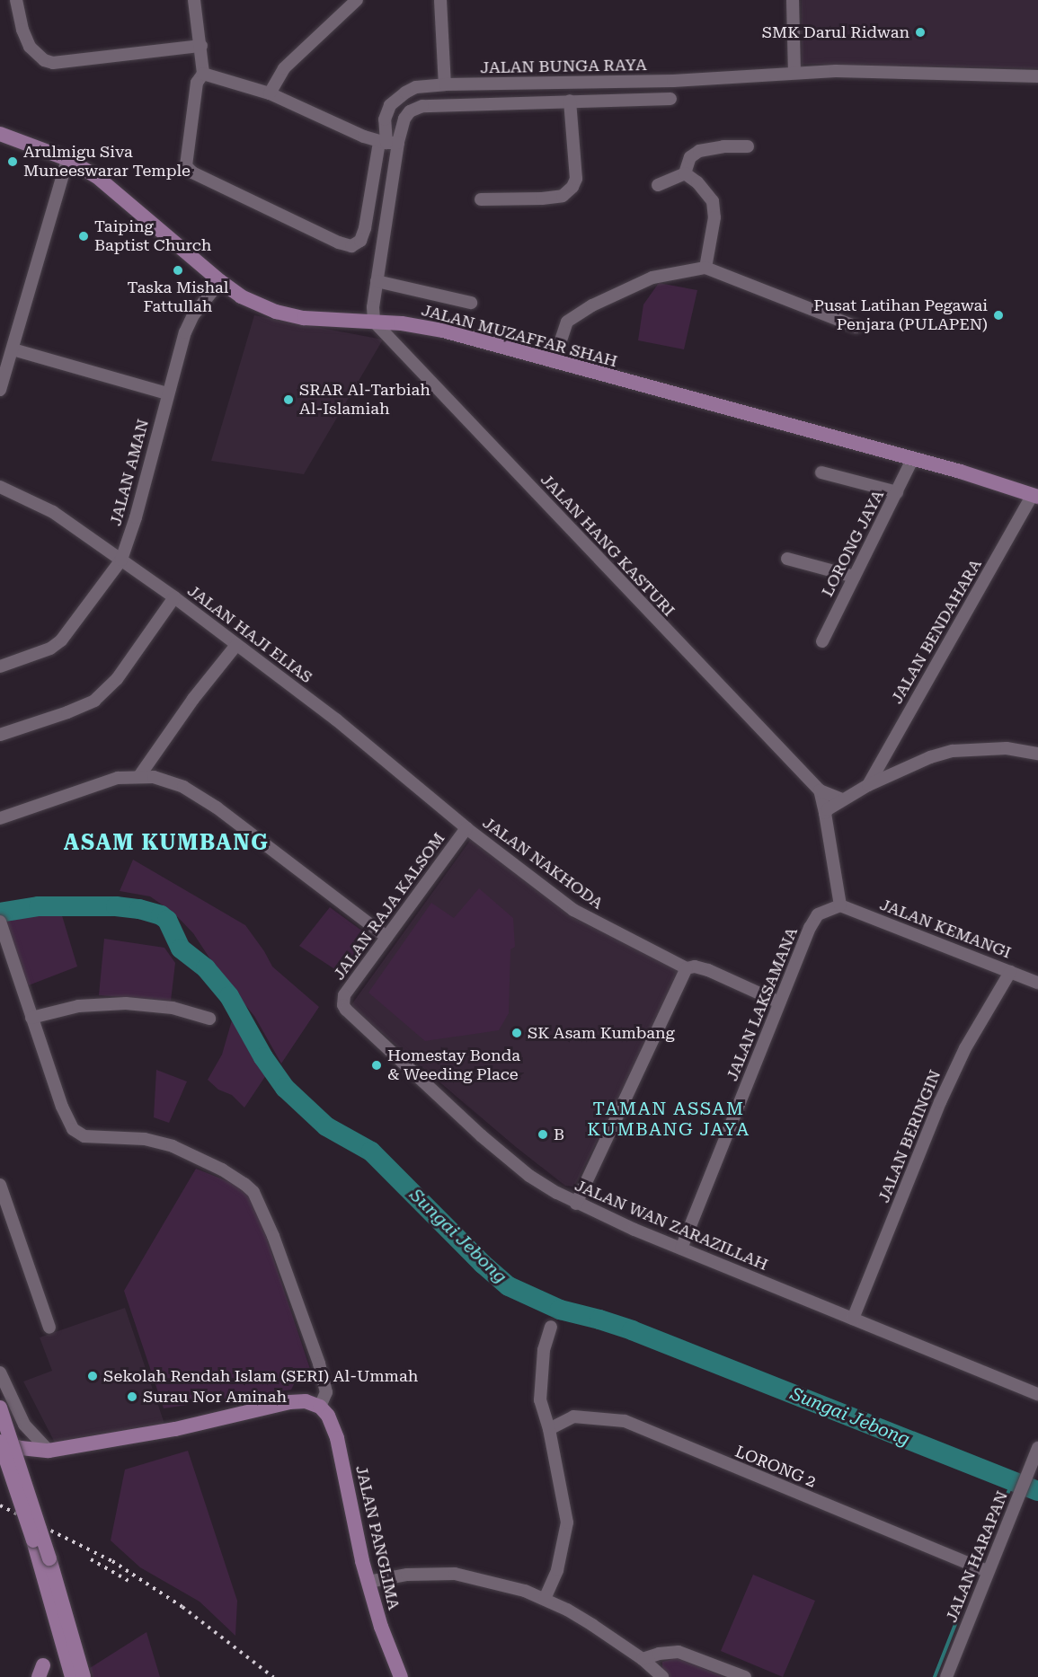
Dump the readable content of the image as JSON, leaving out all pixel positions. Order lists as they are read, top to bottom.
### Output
{
  "streets": {
    "main road": ["JALAN MUZAFFAR SHAH", "JALAN PANGLIMA"],
    "street": [
      "JALAN BUNGA RAYA",
      "JALAN AMAN",
      "LORONG JAYA",
      "JALAN HANG KASTURI",
      "JALAN BENDAHARA",
      "JALAN HAJI ELIAS",
      "JALAN NAKHODA",
      "JALAN RAJA KALSOM",
      "JALAN KEMANGI",
      "JALAN LAKSAMANA",
      "JALAN BERINGIN",
      "JALAN WAN ZARAZILLAH",
      "LORONG 2",
      "JALAN HARAPAN"
    ]
  },
  "crossings": [
    ["JALAN BUNGA RAYA", "JALAN MUZAFFAR SHAH"],
    ["JALAN BUNGA RAYA", "JALAN HANG KASTURI"],
    ["JALAN MUZAFFAR SHAH", "JALAN AMAN"],
    ["JALAN MUZAFFAR SHAH", "LORONG JAYA"],
    ["JALAN MUZAFFAR SHAH", "JALAN HANG KASTURI"],
    ["JALAN MUZAFFAR SHAH", "JALAN BENDAHARA"],
    ["JALAN AMAN", "JALAN HAJI ELIAS"],
    ["JALAN HAJI ELIAS", "JALAN NAKHODA"],
    ["JALAN HAJI ELIAS", "JALAN RAJA KALSOM"],
    ["JALAN NAKHODA", "JALAN RAJA KALSOM"],
    ["JALAN NAKHODA", "JALAN LAKSAMANA"],
    ["JALAN RAJA KALSOM", "JALAN WAN ZARAZILLAH"],
    ["JALAN KEMANGI", "JALAN LAKSAMANA"],
    ["JALAN KEMANGI", "JALAN BERINGIN"],
    ["JALAN LAKSAMANA", "JALAN WAN ZARAZILLAH"],
    ["JALAN BERINGIN", "JALAN WAN ZARAZILLAH"],
    ["LORONG 2", "JALAN HARAPAN"]
  ],
  "districts": ["ASAM KUMBANG", "TAMAN ASSAM KUMBANG JAYA"],
  "water": ["Sungai Jebong"],
  "places": [
    "SMK Darul Ridwan",
    "Arulmigu Siva Muneeswarar Temple",
    "Taiping Baptist Church",
    "Taska Mishal Fattullah",
    "Pusat Latihan Pegawai Penjara (PULAPEN)",
    "SRAR Al-Tarbiah Al-Islamiah",
    "SK Asam Kumbang",
    "Homestay Bonda & Weeding Place",
    "B",
    "Sekolah Rendah Islam (SERI) Al-Ummah",
    "Surau Nor Aminah"
  ]
}
